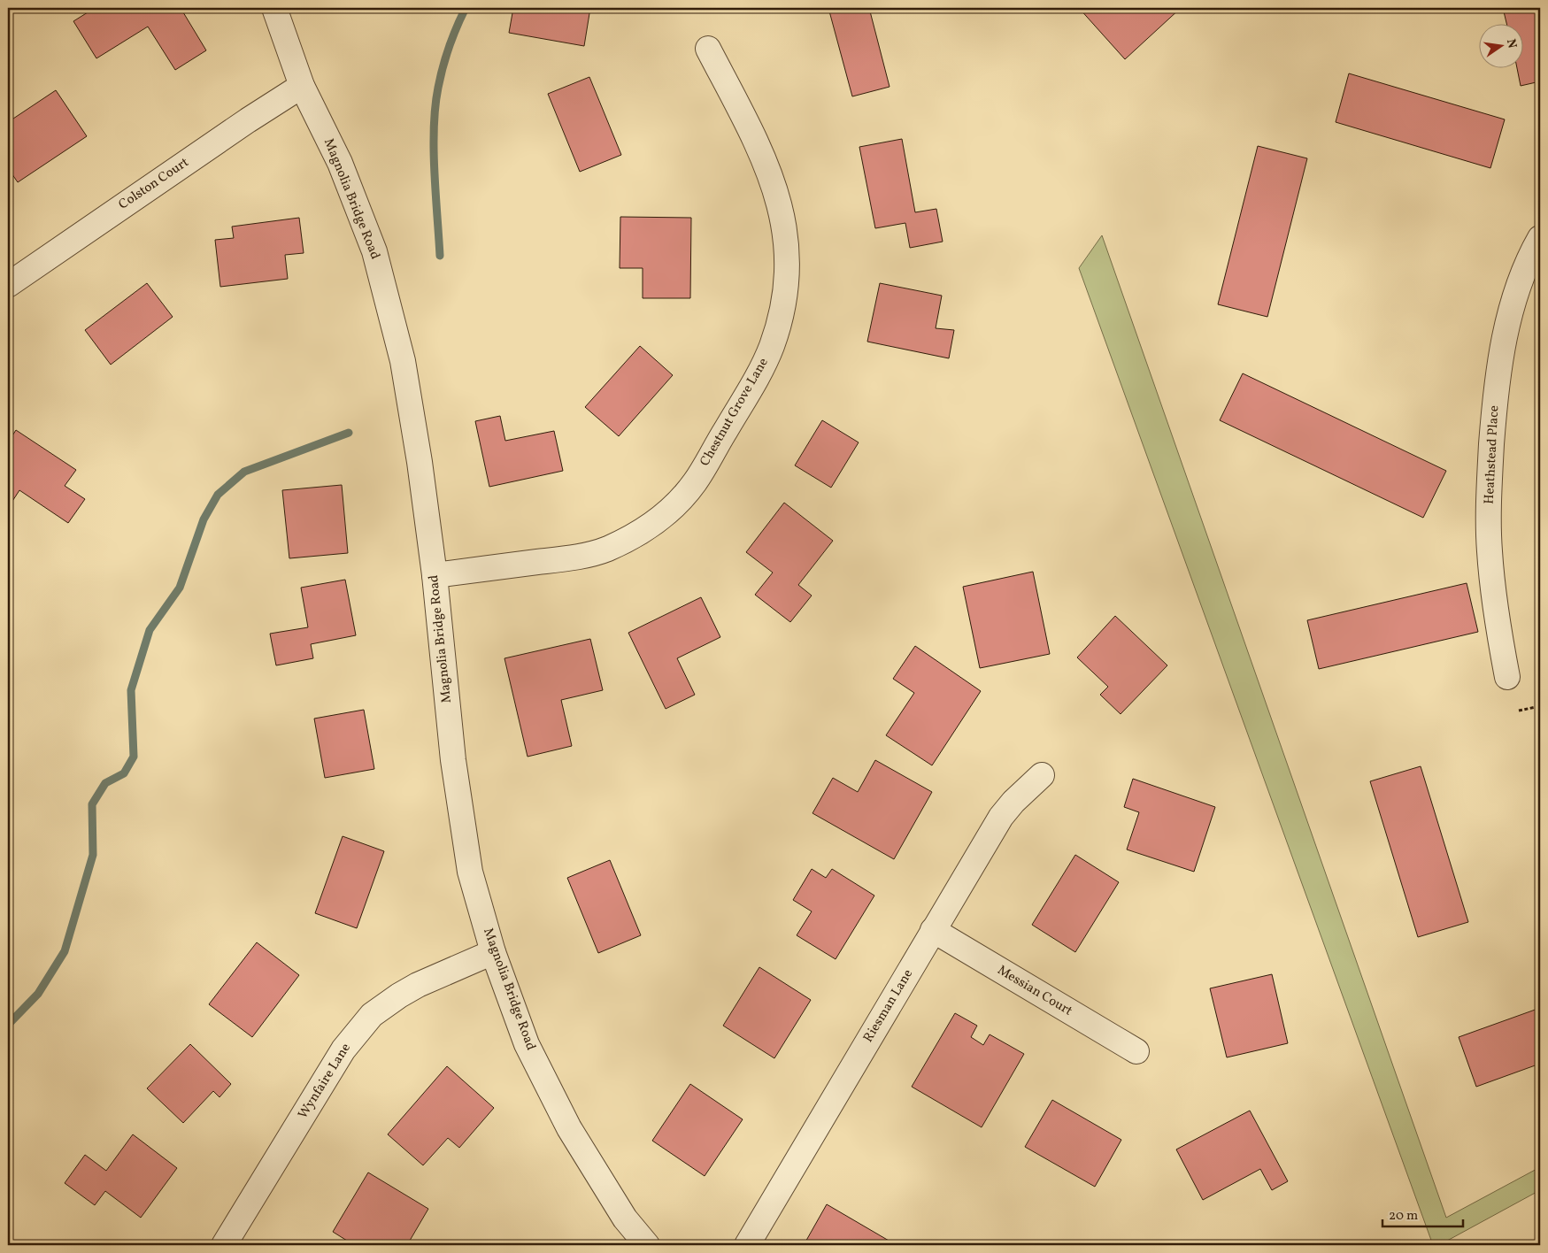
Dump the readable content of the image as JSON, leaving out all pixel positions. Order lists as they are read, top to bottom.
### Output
{
  "streets": {
    "street": [
      "Colston Court",
      "Magnolia Bridge Road",
      "Chestnut Grove Lane",
      "Heathstead Place",
      "Messian Court",
      "Riesman Lane",
      "Wynfaire Lane"
    ]
  },
  "crossings": [
    ["Colston Court", "Magnolia Bridge Road"],
    ["Magnolia Bridge Road", "Chestnut Grove Lane"],
    ["Magnolia Bridge Road", "Wynfaire Lane"],
    ["Messian Court", "Riesman Lane"]
  ],
  "scale_bar": "20 m",
  "north": "right"
}
